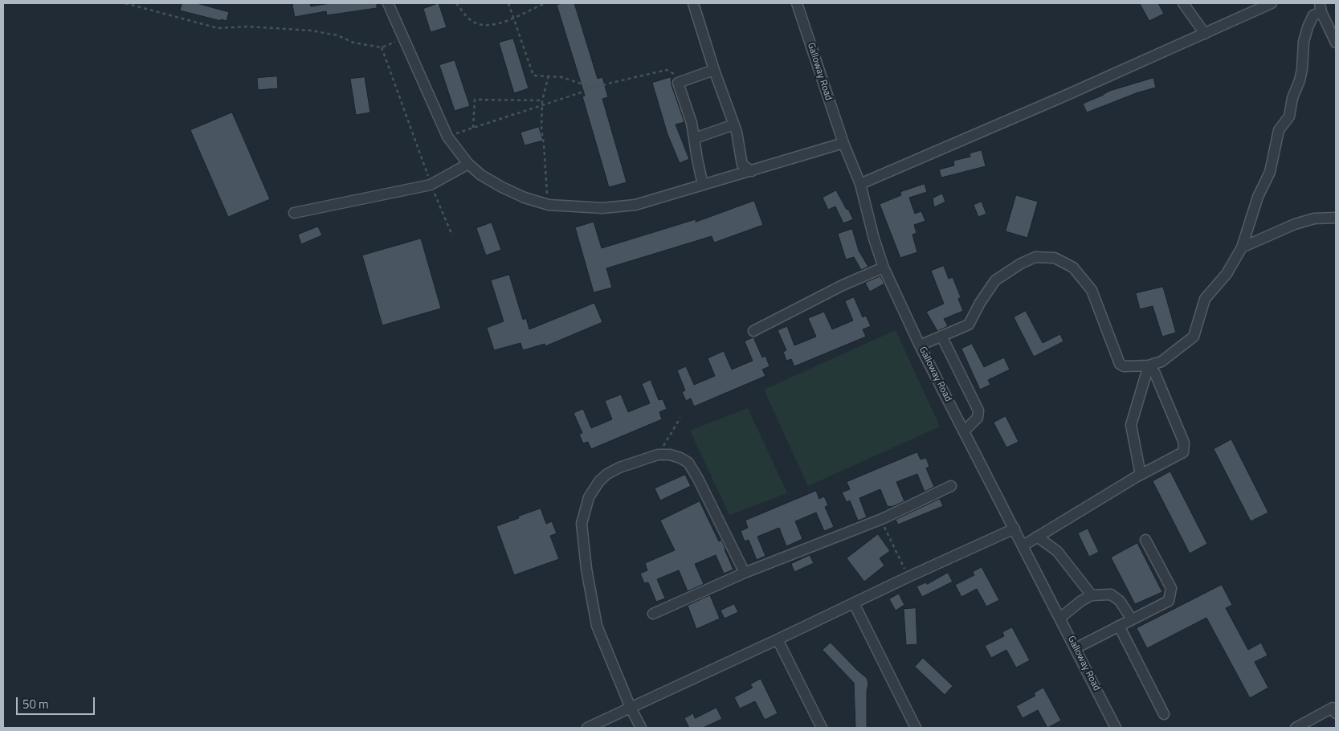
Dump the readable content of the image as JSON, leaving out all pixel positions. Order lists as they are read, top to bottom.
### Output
{
  "streets": {
    "street": ["Galloway Road"]
  },
  "scale_bar": "50 m"
}
